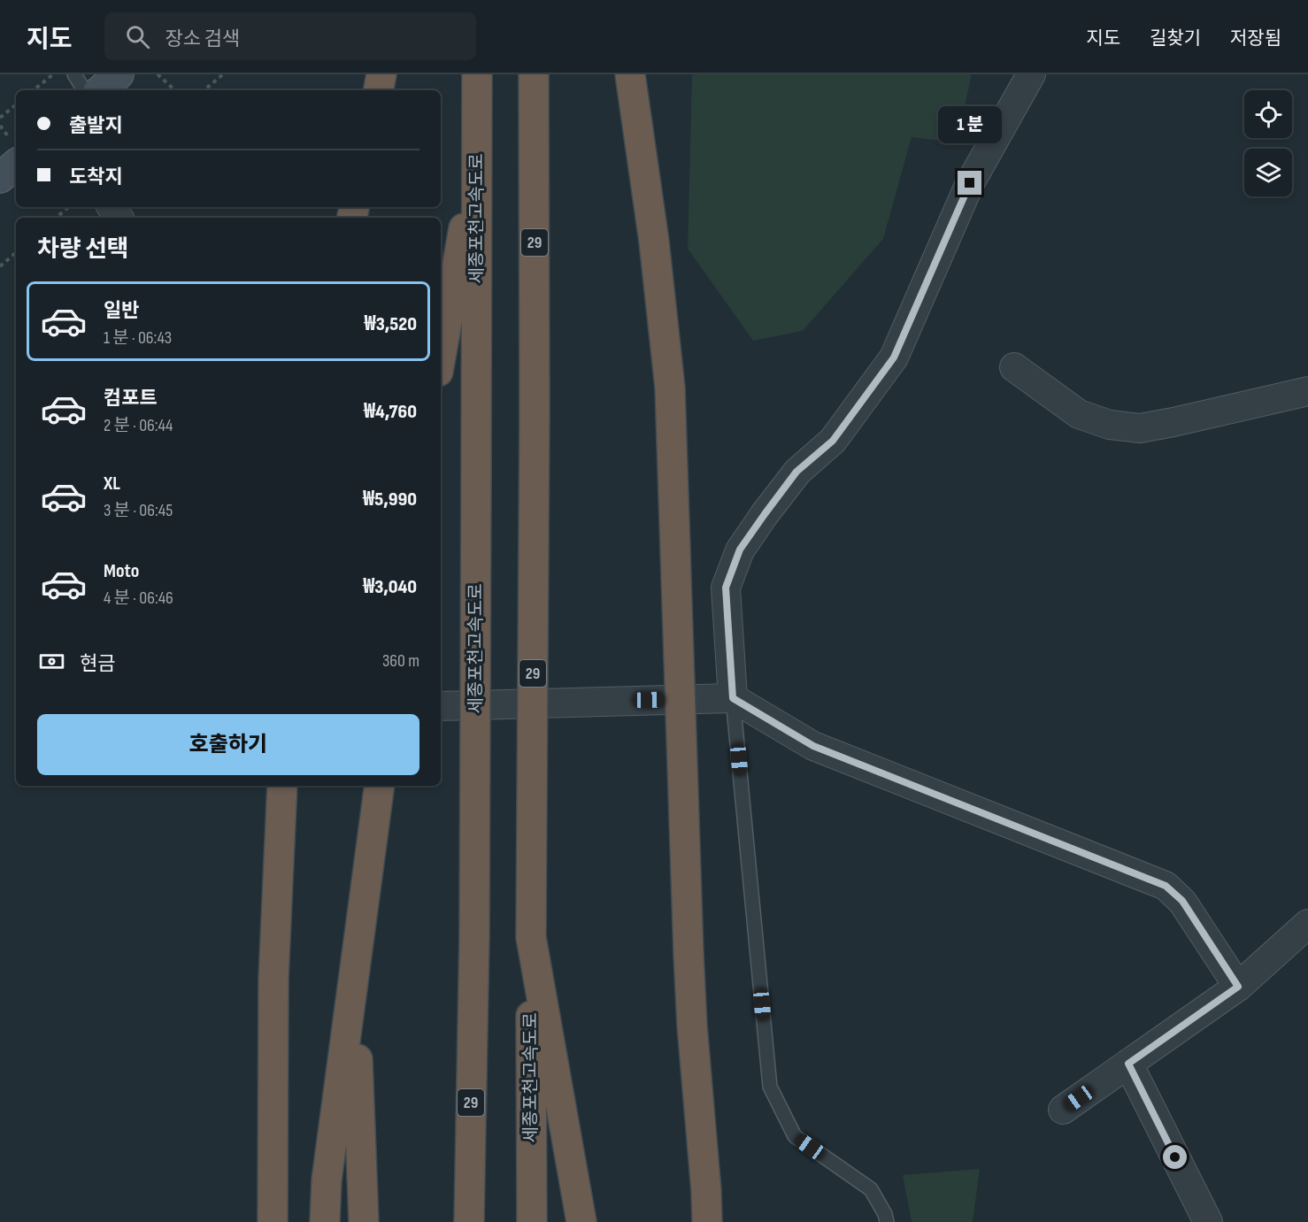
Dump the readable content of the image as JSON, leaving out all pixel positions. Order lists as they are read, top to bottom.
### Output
{
  "streets": {
    "highway": ["세종포천고속도로", "29"]
  },
  "page": {
    "header": "지도",
    "search": "장소 검색",
    "nav": ["지도", "길찾기", "저장됨"],
    "banner": ["출발지", "도착지"],
    "bubble": "1 분",
    "heading": "차량 선택",
    "list": [
      {
        "name": "일반",
        "note": "1 분 · 06:43",
        "value": "₩3,520"
      },
      {
        "name": "컴포트",
        "note": "2 분 · 06:44",
        "value": "₩4,760"
      },
      {
        "name": "XL",
        "note": "3 분 · 06:45",
        "value": "₩5,990"
      },
      {
        "name": "Moto",
        "note": "4 분 · 06:46",
        "value": "₩3,040"
      }
    ],
    "pay": ["현금", "360 m"],
    "buttons": "호출하기"
  }
}
